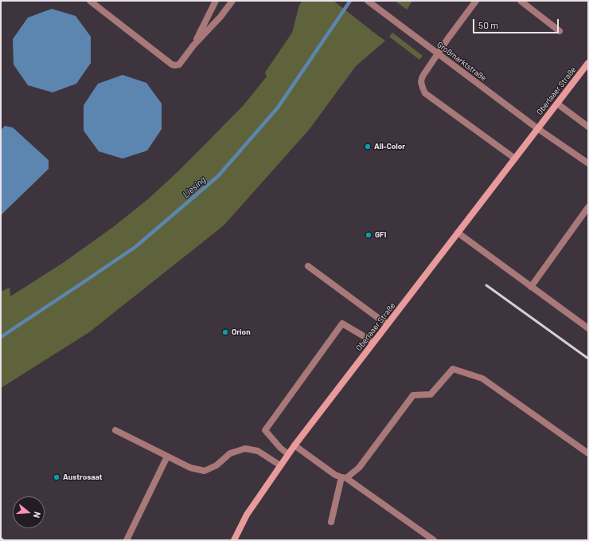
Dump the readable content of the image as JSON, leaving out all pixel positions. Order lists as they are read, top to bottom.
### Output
{
  "streets": {
    "main road": ["Oberlaaer Straße"],
    "street": ["Großmarktstraße"]
  },
  "crossings": [
    ["Großmarktstraße", "Oberlaaer Straße"]
  ],
  "water": ["Liesing"],
  "places": [
    "All-Color",
    "GFI",
    "Orion",
    "Austrosaat"
  ],
  "scale_bar": "50 m",
  "north": "right"
}
